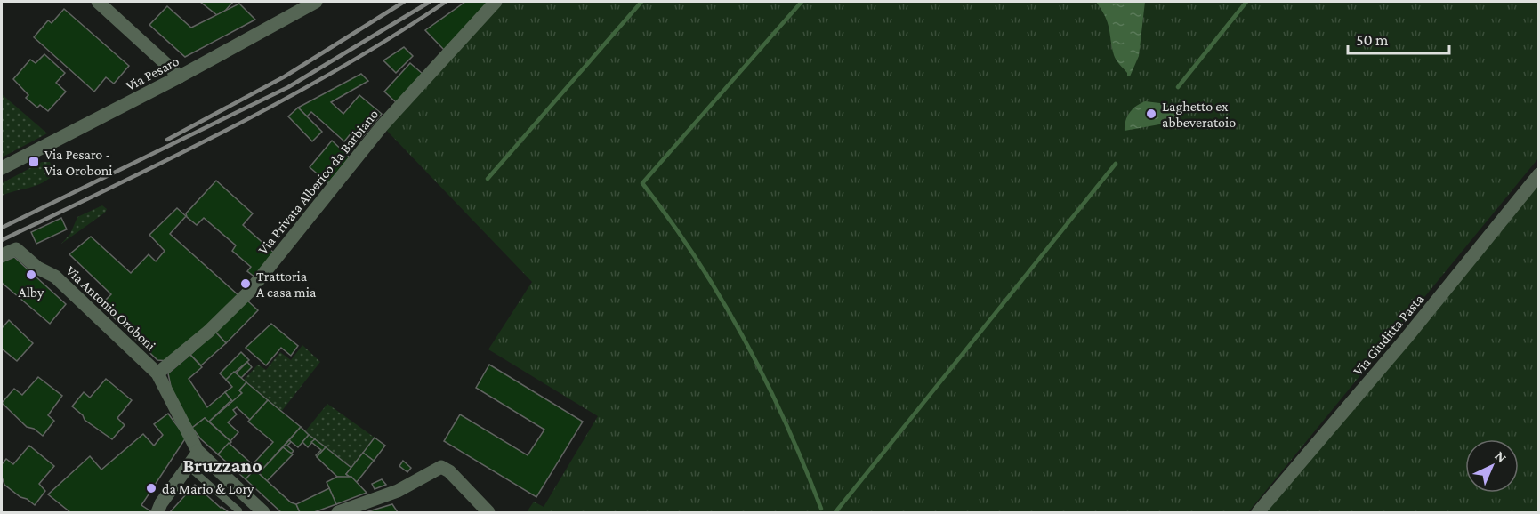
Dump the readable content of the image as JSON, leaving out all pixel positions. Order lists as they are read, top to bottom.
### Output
{
  "streets": {
    "street": [
      "Via Pesaro",
      "Via Privata Alberico da Barbiano",
      "Via Antonio Oroboni",
      "Via Giuditta Pasta"
    ]
  },
  "crossings": [
    ["Via Privata Alberico da Barbiano", "Via Antonio Oroboni"]
  ],
  "districts": ["Bruzzano"],
  "places": {
    "other": [
      "Laghetto ex abbeveratoio",
      "Alby",
      "Trattoria A casa mia",
      "da Mario & Lory"
    ],
    "transit": ["Via Pesaro - Via Oroboni"]
  },
  "scale_bar": "50 m",
  "north": "top right"
}
